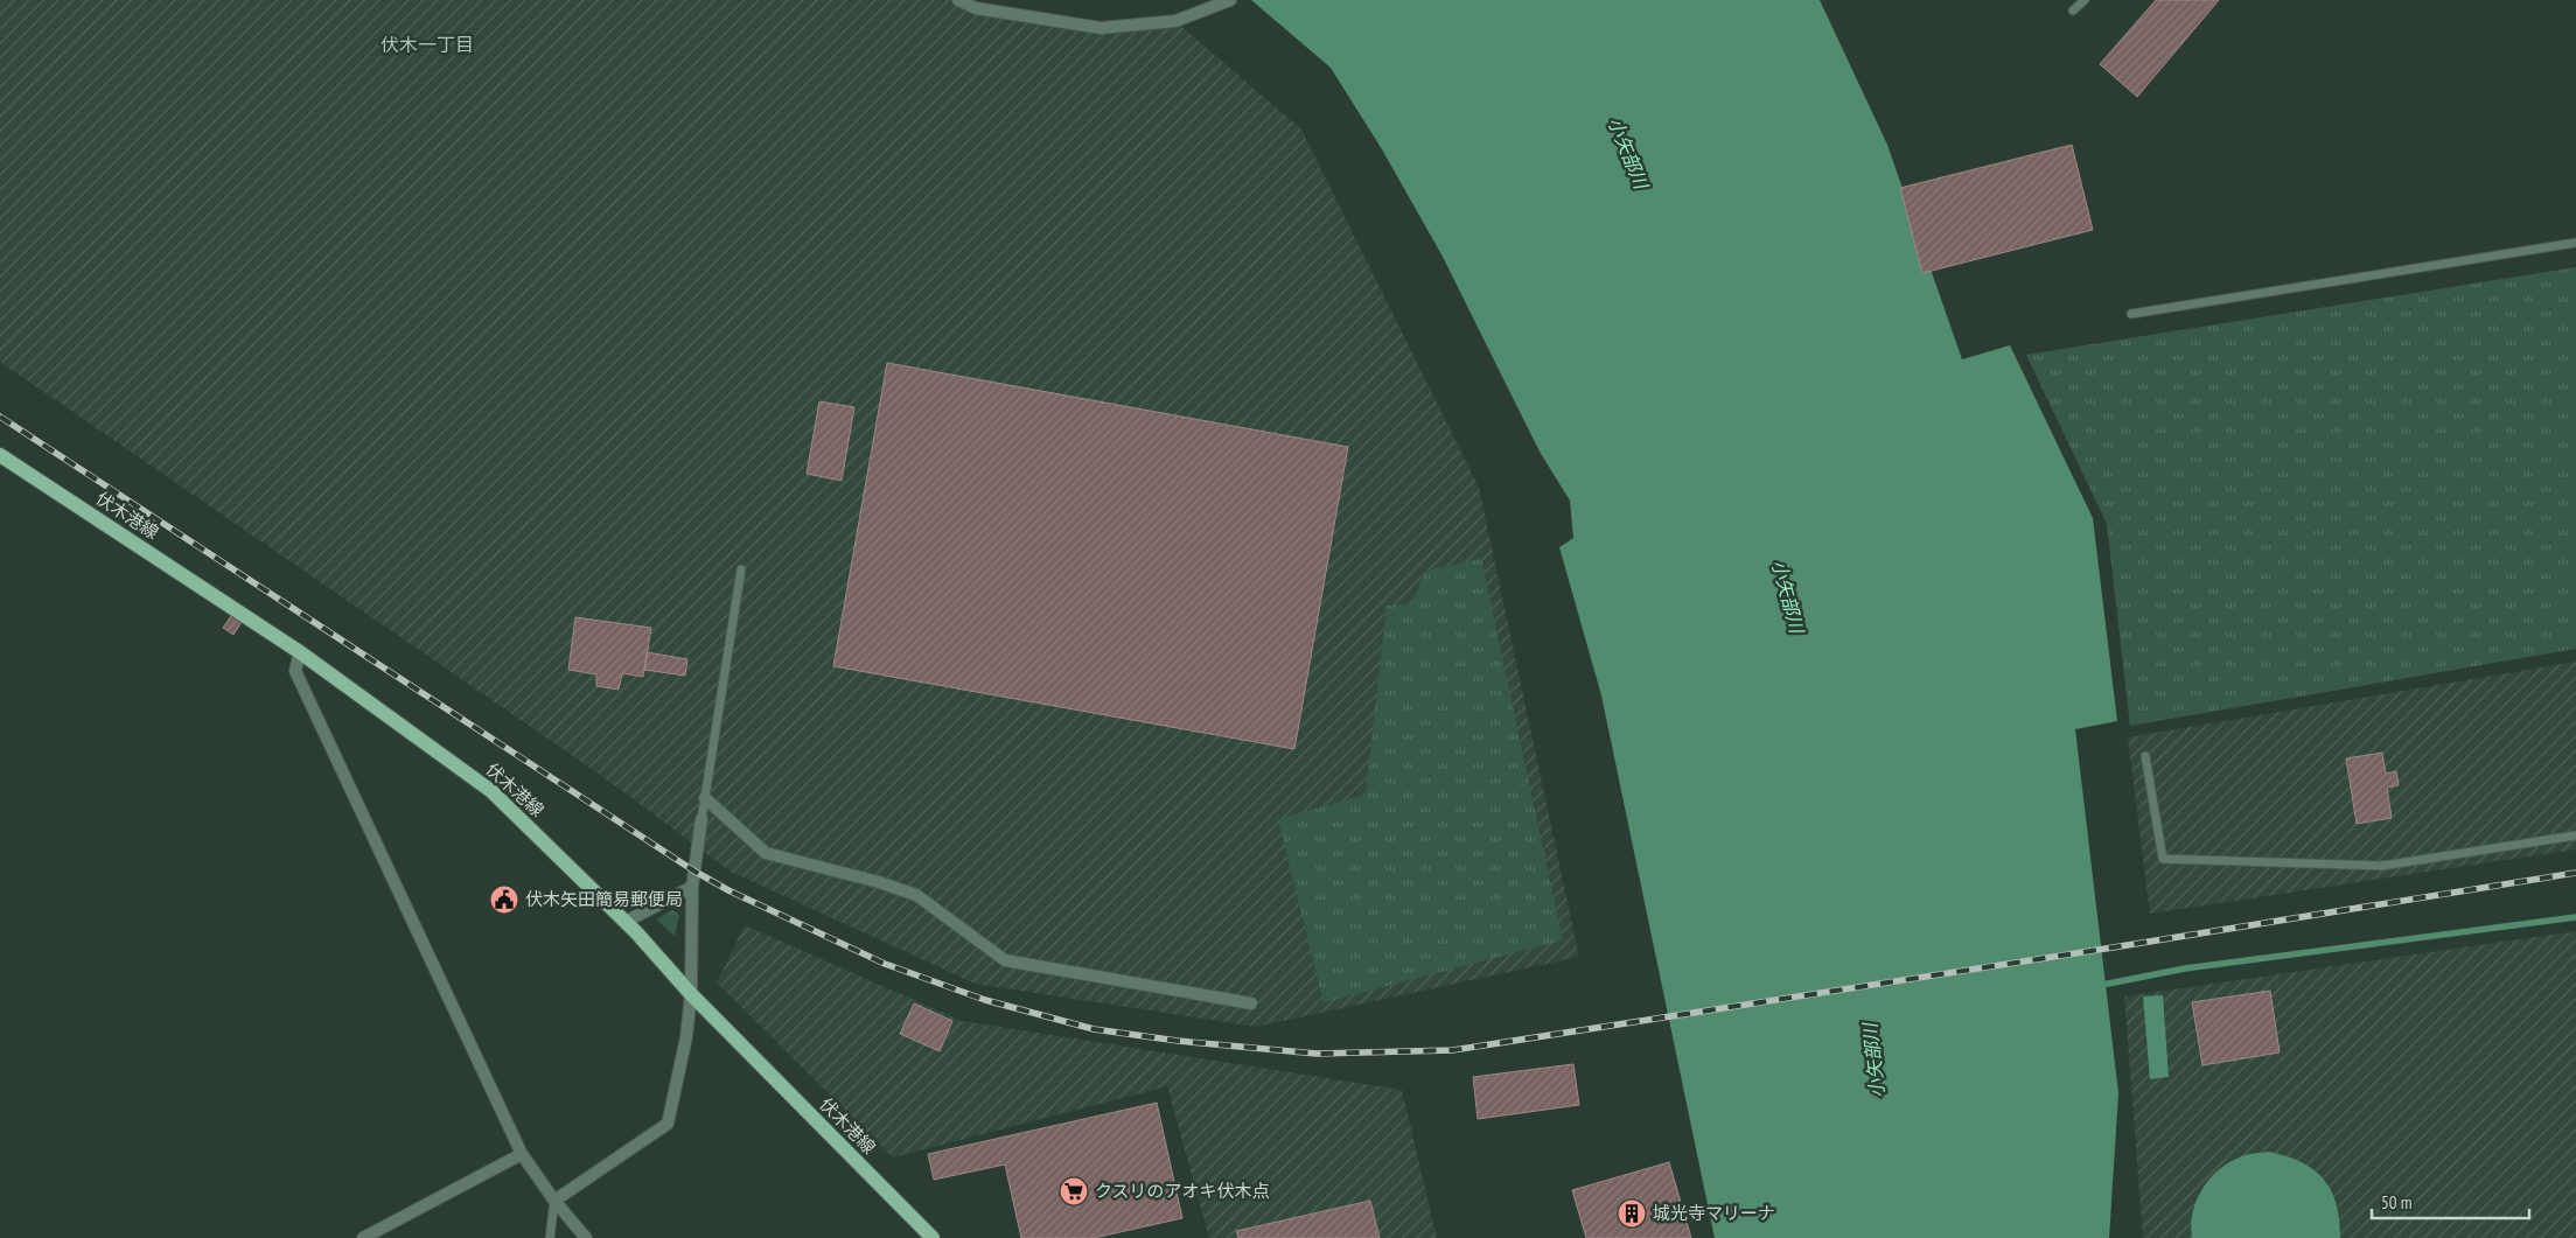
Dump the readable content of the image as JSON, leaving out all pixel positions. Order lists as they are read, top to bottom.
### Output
{
  "streets": {
    "main road": ["伏木港線"]
  },
  "districts": ["伏木一丁目"],
  "water": ["小矢部川"],
  "places": {
    "public building": ["伏木矢田簡易郵便局"],
    "supermarket": ["クスリのアオキ伏木点"],
    "building": ["城光寺マリーナ"]
  },
  "scale_bar": "50 m"
}
